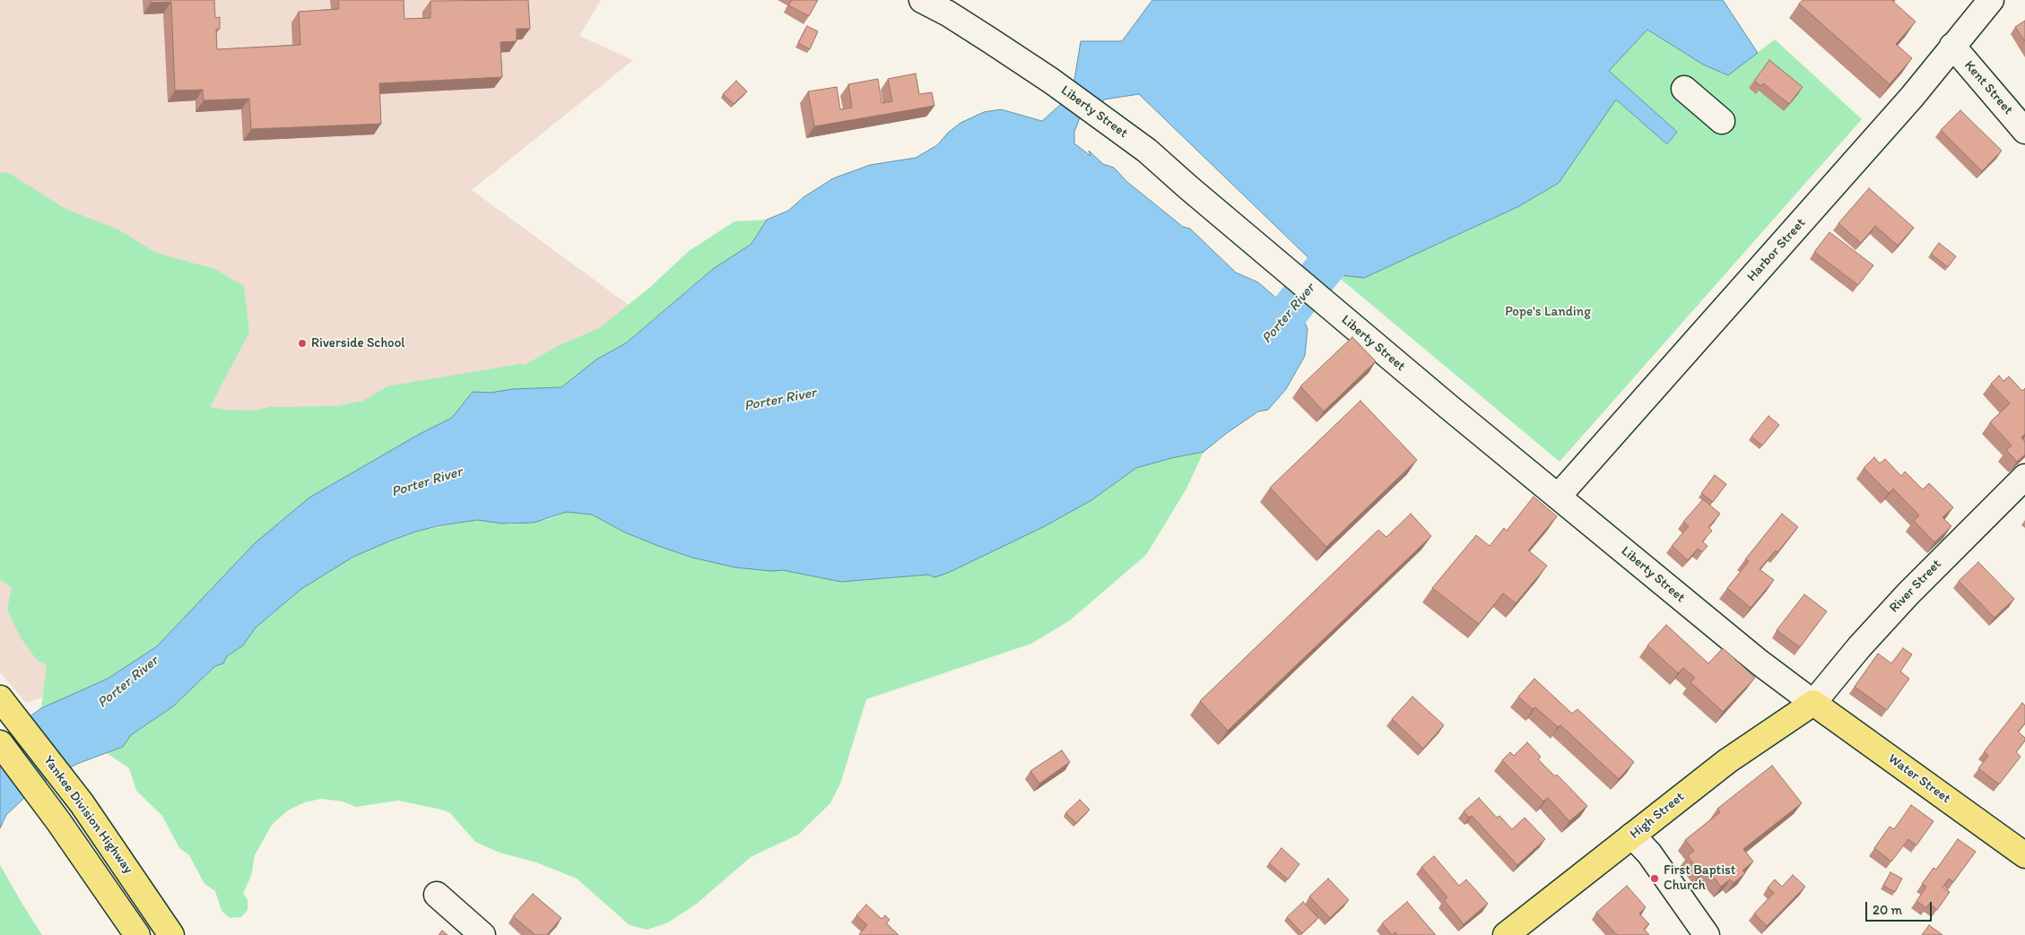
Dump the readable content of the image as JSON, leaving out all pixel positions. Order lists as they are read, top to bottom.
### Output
{
  "streets": {
    "main road": ["Water Street", "Yankee Division Highway", "High Street"],
    "street": [
      "Kent Street",
      "Liberty Street",
      "Harbor Street",
      "River Street"
    ]
  },
  "crossings": [
    ["Kent Street", "Harbor Street"],
    ["Liberty Street", "Harbor Street"],
    ["Liberty Street", "River Street"],
    ["Liberty Street", "Water Street"],
    ["Liberty Street", "High Street"],
    ["River Street", "Water Street"],
    ["River Street", "High Street"],
    ["Water Street", "High Street"]
  ],
  "water": ["Porter River"],
  "parks": ["Pope's Landing"],
  "places": ["Riverside School", "First Baptist Church"],
  "scale_bar": "20 m"
}
